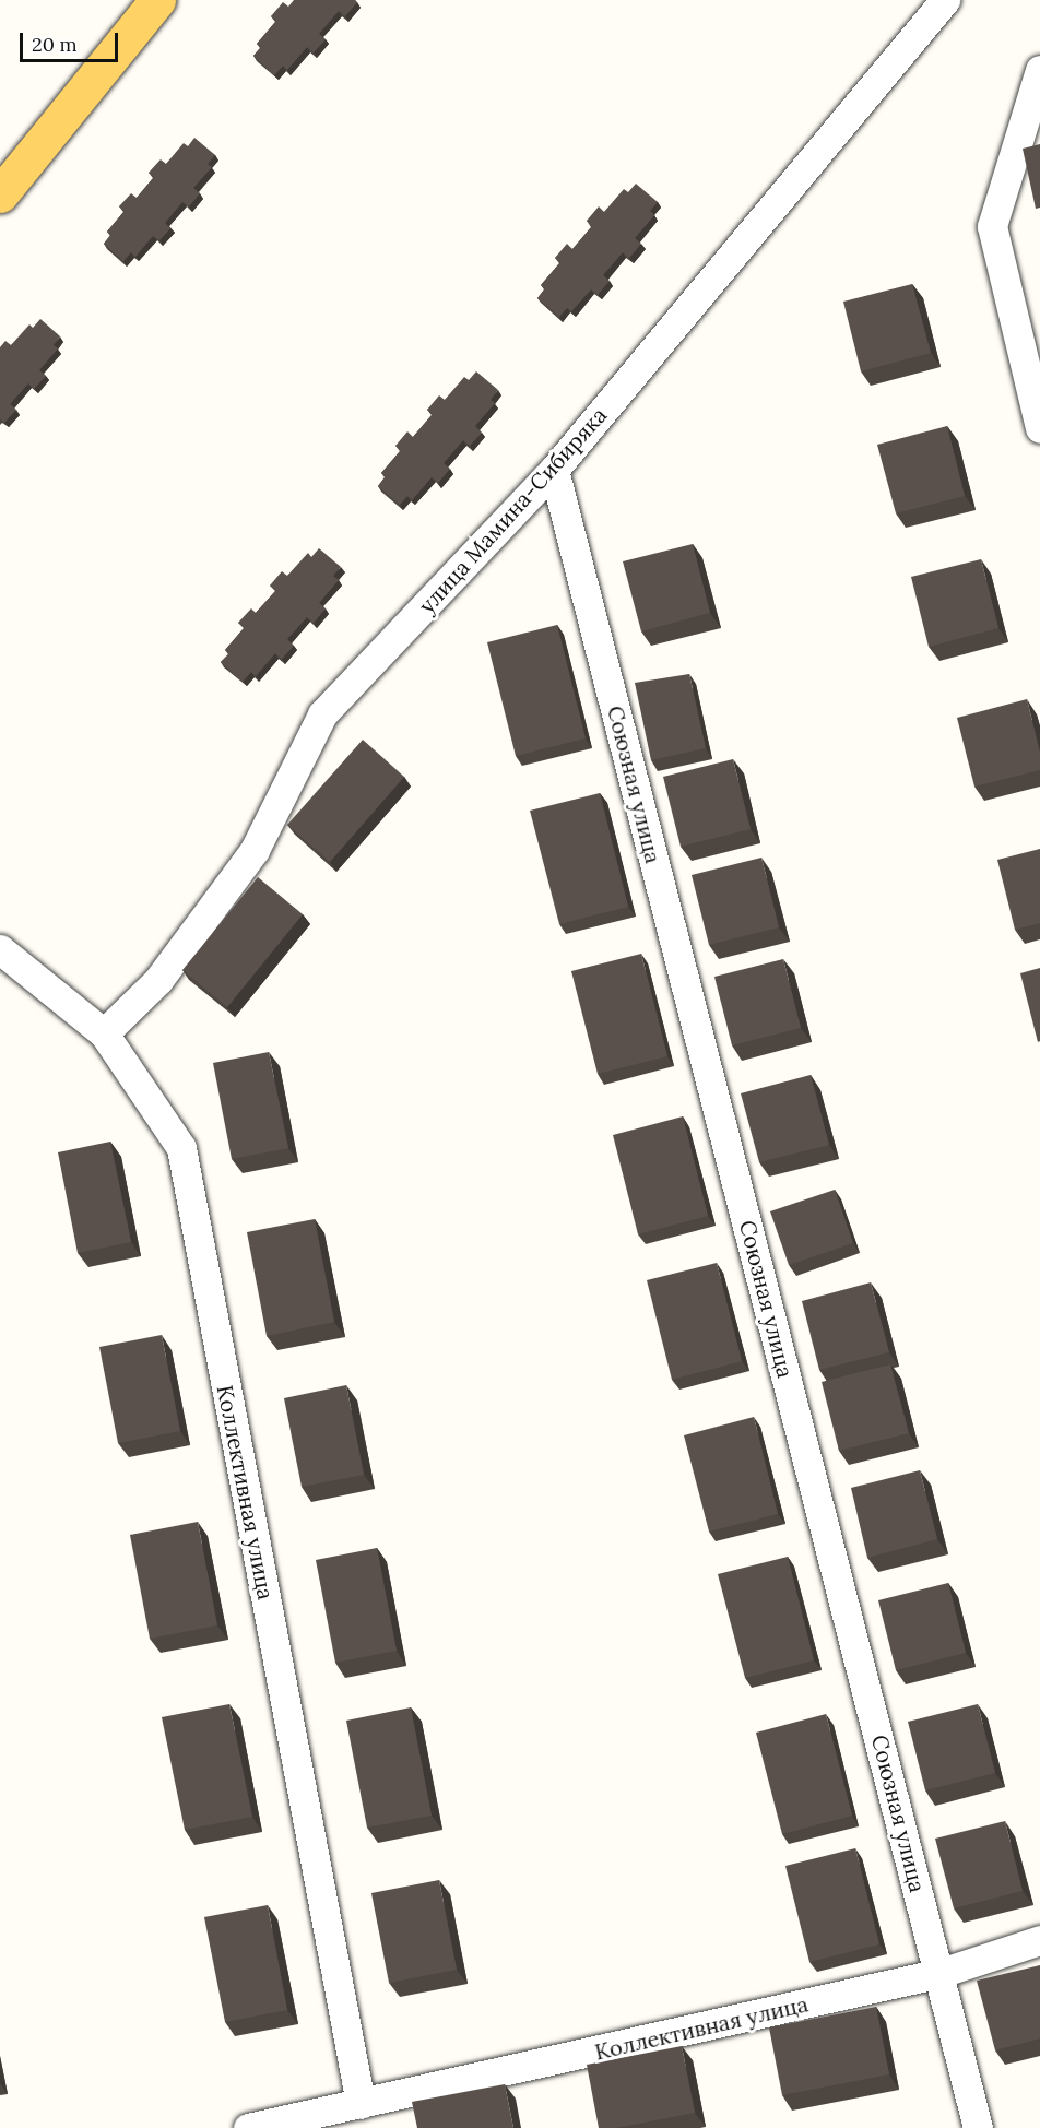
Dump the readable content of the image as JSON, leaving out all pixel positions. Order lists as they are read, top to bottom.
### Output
{
  "streets": {
    "street": ["улица Мамина-Сибиряка", "Союзная улица", "Коллективная улица"]
  },
  "crossings": [
    ["улица Мамина-Сибиряка", "Союзная улица"],
    ["улица Мамина-Сибиряка", "Коллективная улица"],
    ["Союзная улица", "Коллективная улица"]
  ],
  "scale_bar": "20 m"
}
